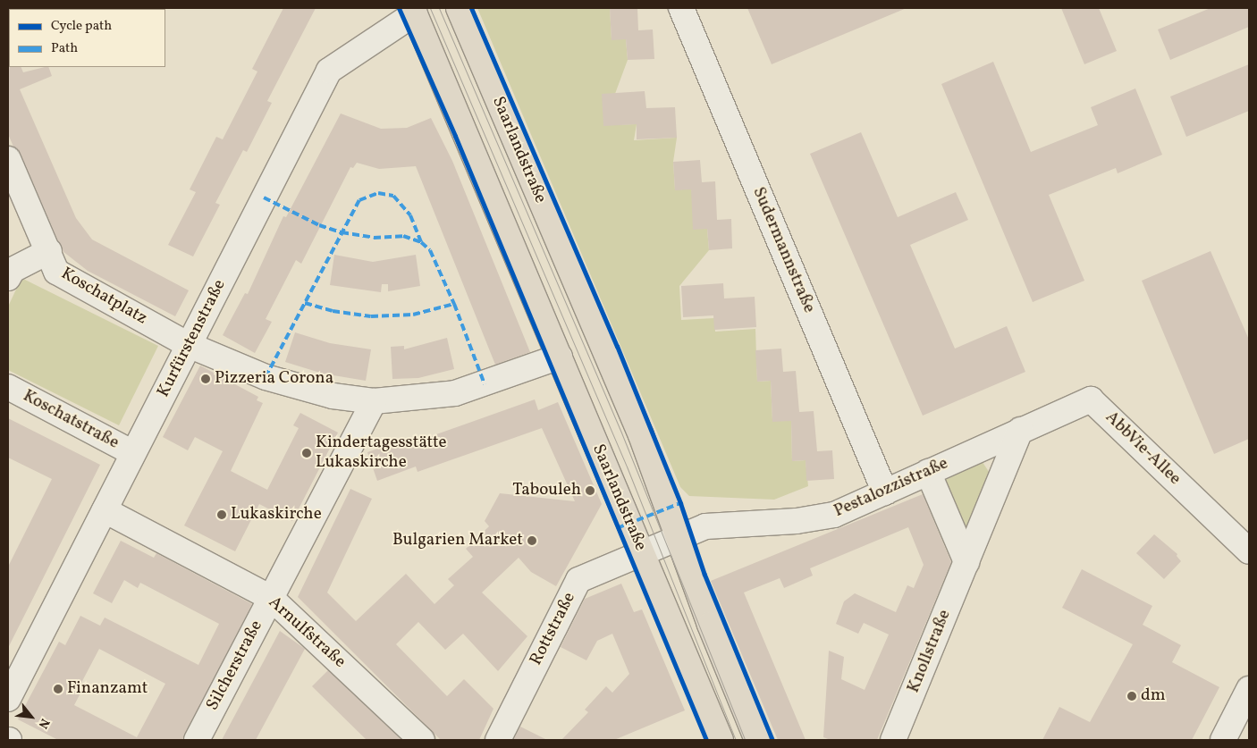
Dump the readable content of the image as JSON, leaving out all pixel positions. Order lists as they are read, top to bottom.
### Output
{
  "streets": {
    "main road": ["Saarlandstraße"],
    "street": [
      "Sudermannstraße",
      "Koschatplatz",
      "Kurfürstenstraße",
      "Koschatstraße",
      "AbbVie-Allee",
      "Pestalozzistraße",
      "Rottstraße",
      "Arnulfstraße",
      "Knollstraße",
      "Silcherstraße"
    ]
  },
  "crossings": [
    ["Saarlandstraße", "Koschatplatz"],
    ["Saarlandstraße", "Kurfürstenstraße"],
    ["Saarlandstraße", "Pestalozzistraße"],
    ["Saarlandstraße", "Rottstraße"],
    ["Sudermannstraße", "Pestalozzistraße"],
    ["Koschatplatz", "Kurfürstenstraße"],
    ["Koschatplatz", "Silcherstraße"],
    ["Kurfürstenstraße", "Koschatstraße"],
    ["Kurfürstenstraße", "Arnulfstraße"],
    ["AbbVie-Allee", "Pestalozzistraße"],
    ["AbbVie-Allee", "Knollstraße"],
    ["Pestalozzistraße", "Rottstraße"],
    ["Pestalozzistraße", "Knollstraße"],
    ["Arnulfstraße", "Silcherstraße"]
  ],
  "places": [
    "Pizzeria Corona",
    "Kindertagesstätte Lukaskirche",
    "Tabouleh",
    "Lukaskirche",
    "Bulgarien Market",
    "Finanzamt",
    "dm"
  ],
  "legend": ["Cycle path", "Path"],
  "north": "bottom right"
}
